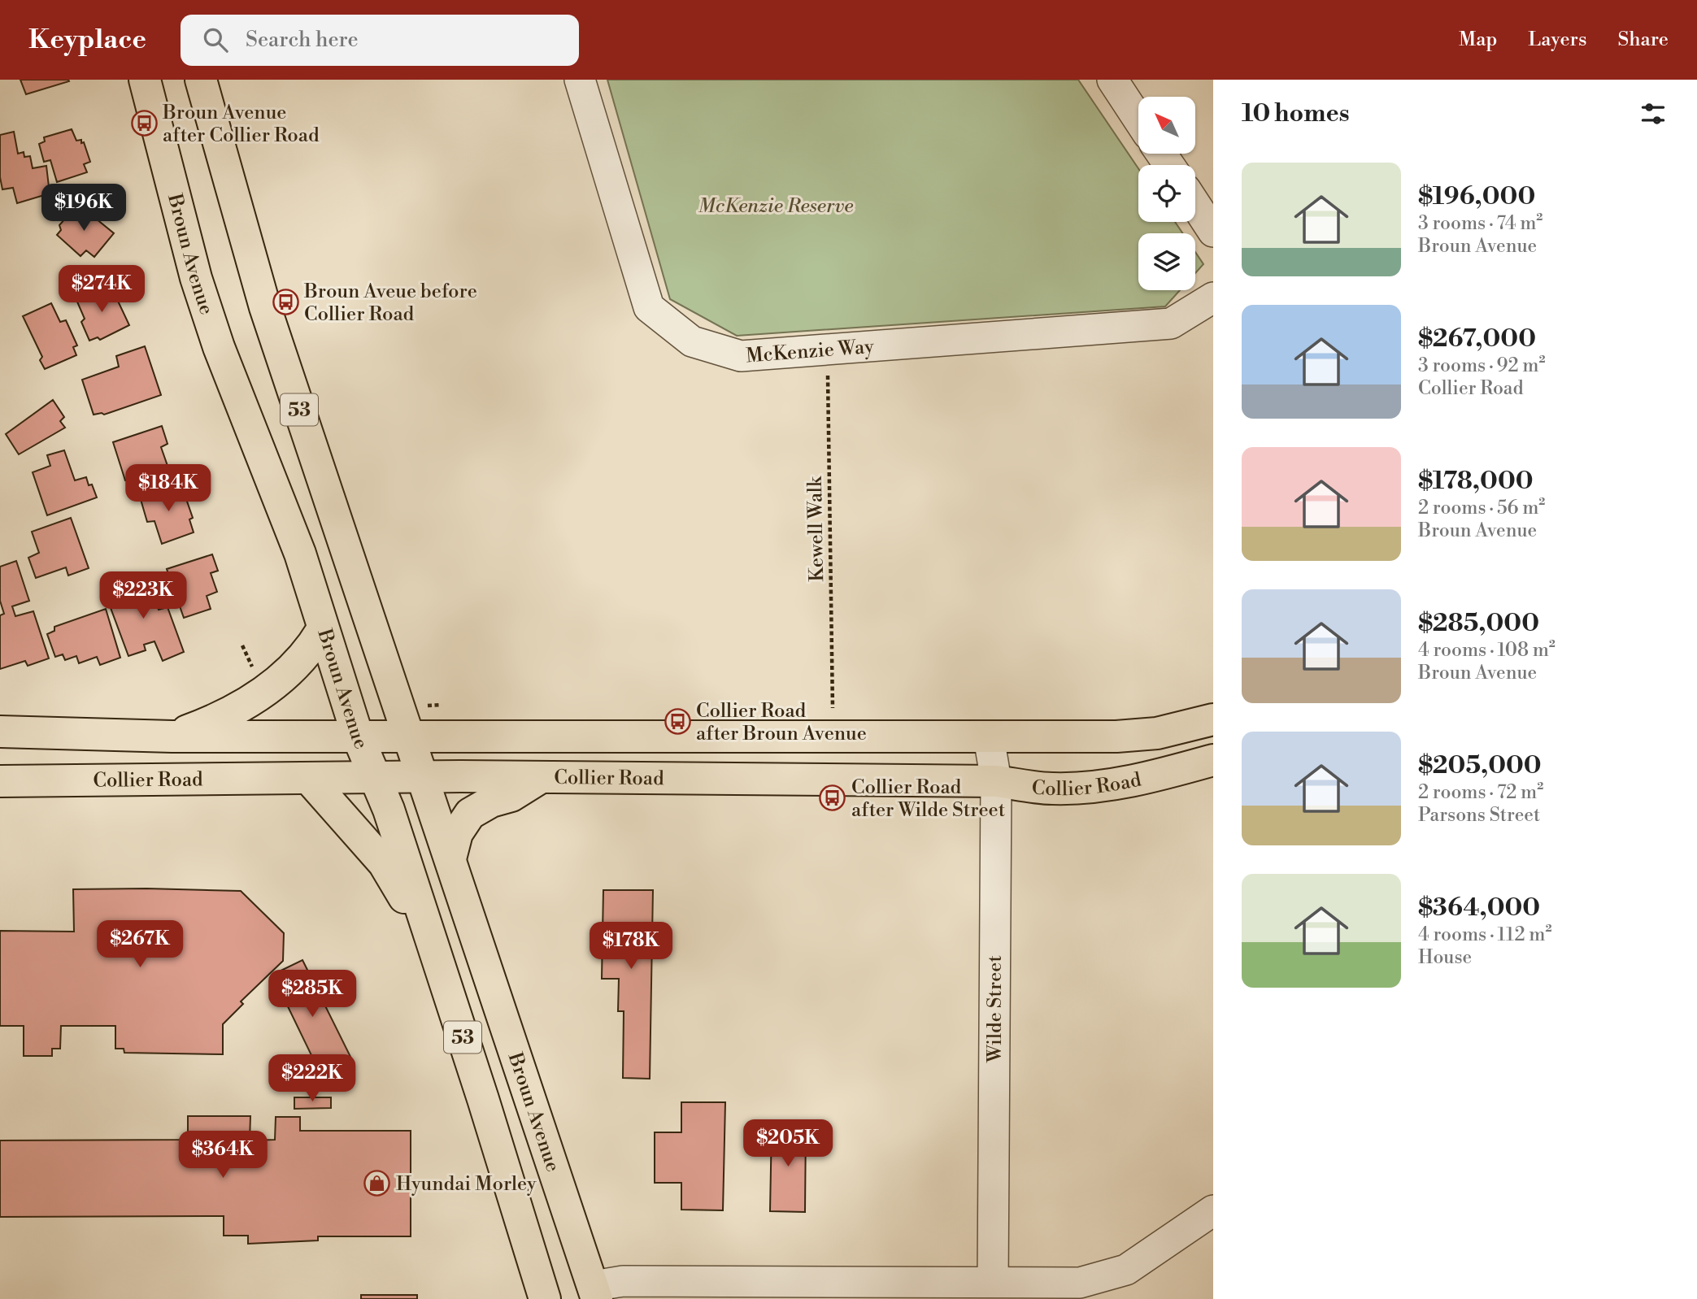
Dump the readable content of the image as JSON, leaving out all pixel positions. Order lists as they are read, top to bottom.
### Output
{
  "streets": {
    "main road": ["Broun Avenue", "53", "Collier Road"],
    "street": ["McKenzie Way", "Wilde Street"],
    "path": ["Kewell Walk"]
  },
  "crossings": [
    ["Broun Avenue", "Collier Road"],
    ["McKenzie Way", "Kewell Walk"],
    ["Collier Road", "Wilde Street"]
  ],
  "parks": ["McKenzie Reserve"],
  "places": {
    "bus stop": [
      "Broun Avenue after Collier Road",
      "Broun Aveue before Collier Road",
      "Collier Road after Broun Avenue",
      "Collier Road after Wilde Street"
    ],
    "shop": ["Hyundai Morley"]
  },
  "north": "top left",
  "page": {
    "header": "Keyplace",
    "search": "Search here",
    "nav": ["Map", "Layers", "Share"],
    "heading": "10 homes",
    "list": [
      {
        "name": "$196,000",
        "note": "3 rooms · 74 m² · Broun Avenue"
      },
      {
        "name": "$267,000",
        "note": "3 rooms · 92 m² · Collier Road"
      },
      {
        "name": "$178,000",
        "note": "2 rooms · 56 m² · Broun Avenue"
      },
      {
        "name": "$285,000",
        "note": "4 rooms · 108 m² · Broun Avenue"
      },
      {
        "name": "$205,000",
        "note": "2 rooms · 72 m² · Parsons Street"
      },
      {
        "name": "$364,000",
        "note": "4 rooms · 112 m² · House"
      }
    ],
    "price": [
      "$196K",
      "$274K",
      "$184K",
      "$223K",
      "$267K",
      "$178K",
      "$285K",
      "$222K",
      "$205K",
      "$364K"
    ]
  }
}
